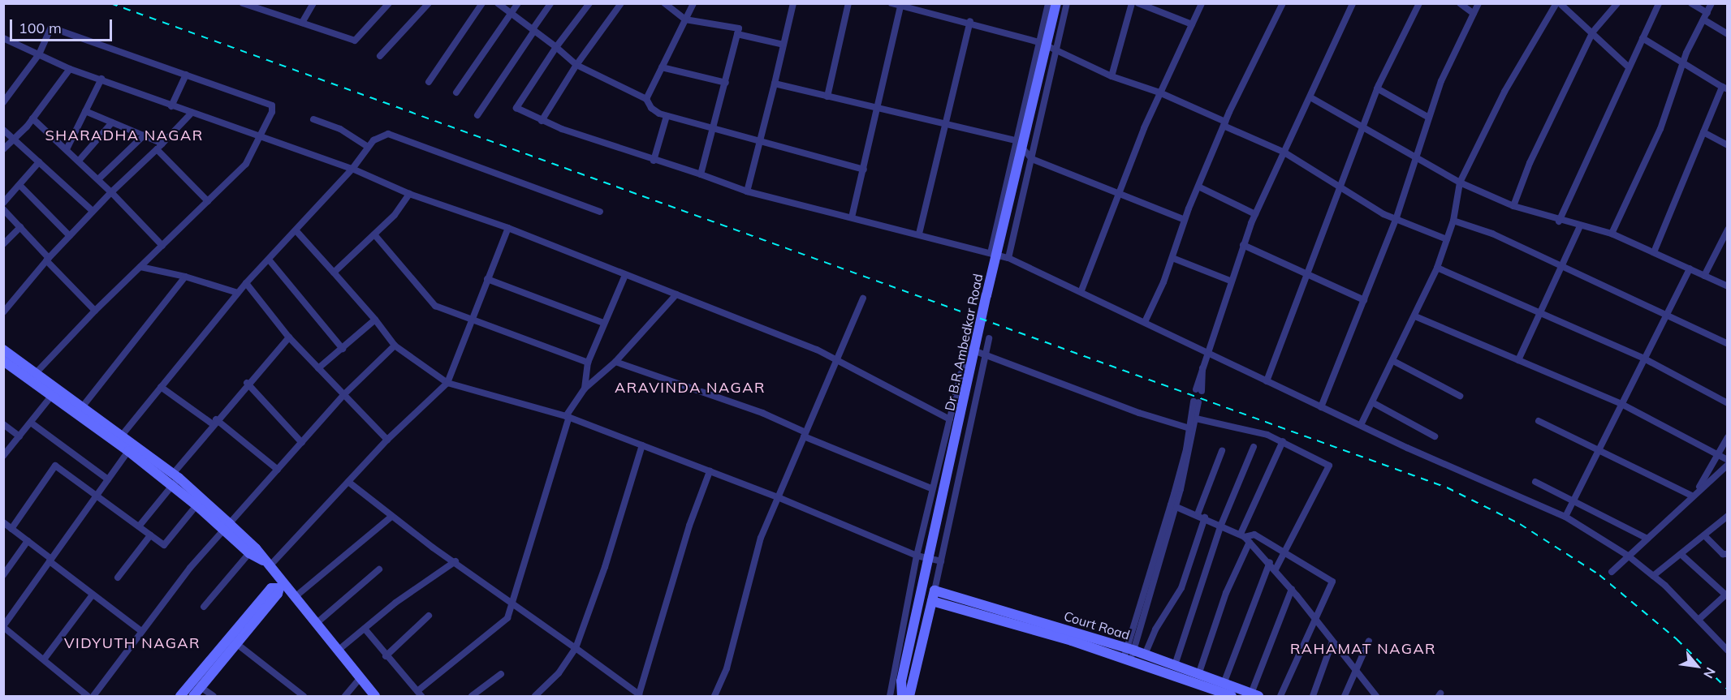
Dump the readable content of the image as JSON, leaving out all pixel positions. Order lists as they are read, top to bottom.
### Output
{
  "streets": {
    "street": ["Dr B.R Ambedkar Road", "Court Road"]
  },
  "districts": [
    "SHARADHA NAGAR",
    "ARAVINDA NAGAR",
    "VIDYUTH NAGAR",
    "RAHAMAT NAGAR"
  ],
  "scale_bar": "100 m",
  "north": "bottom right"
}
